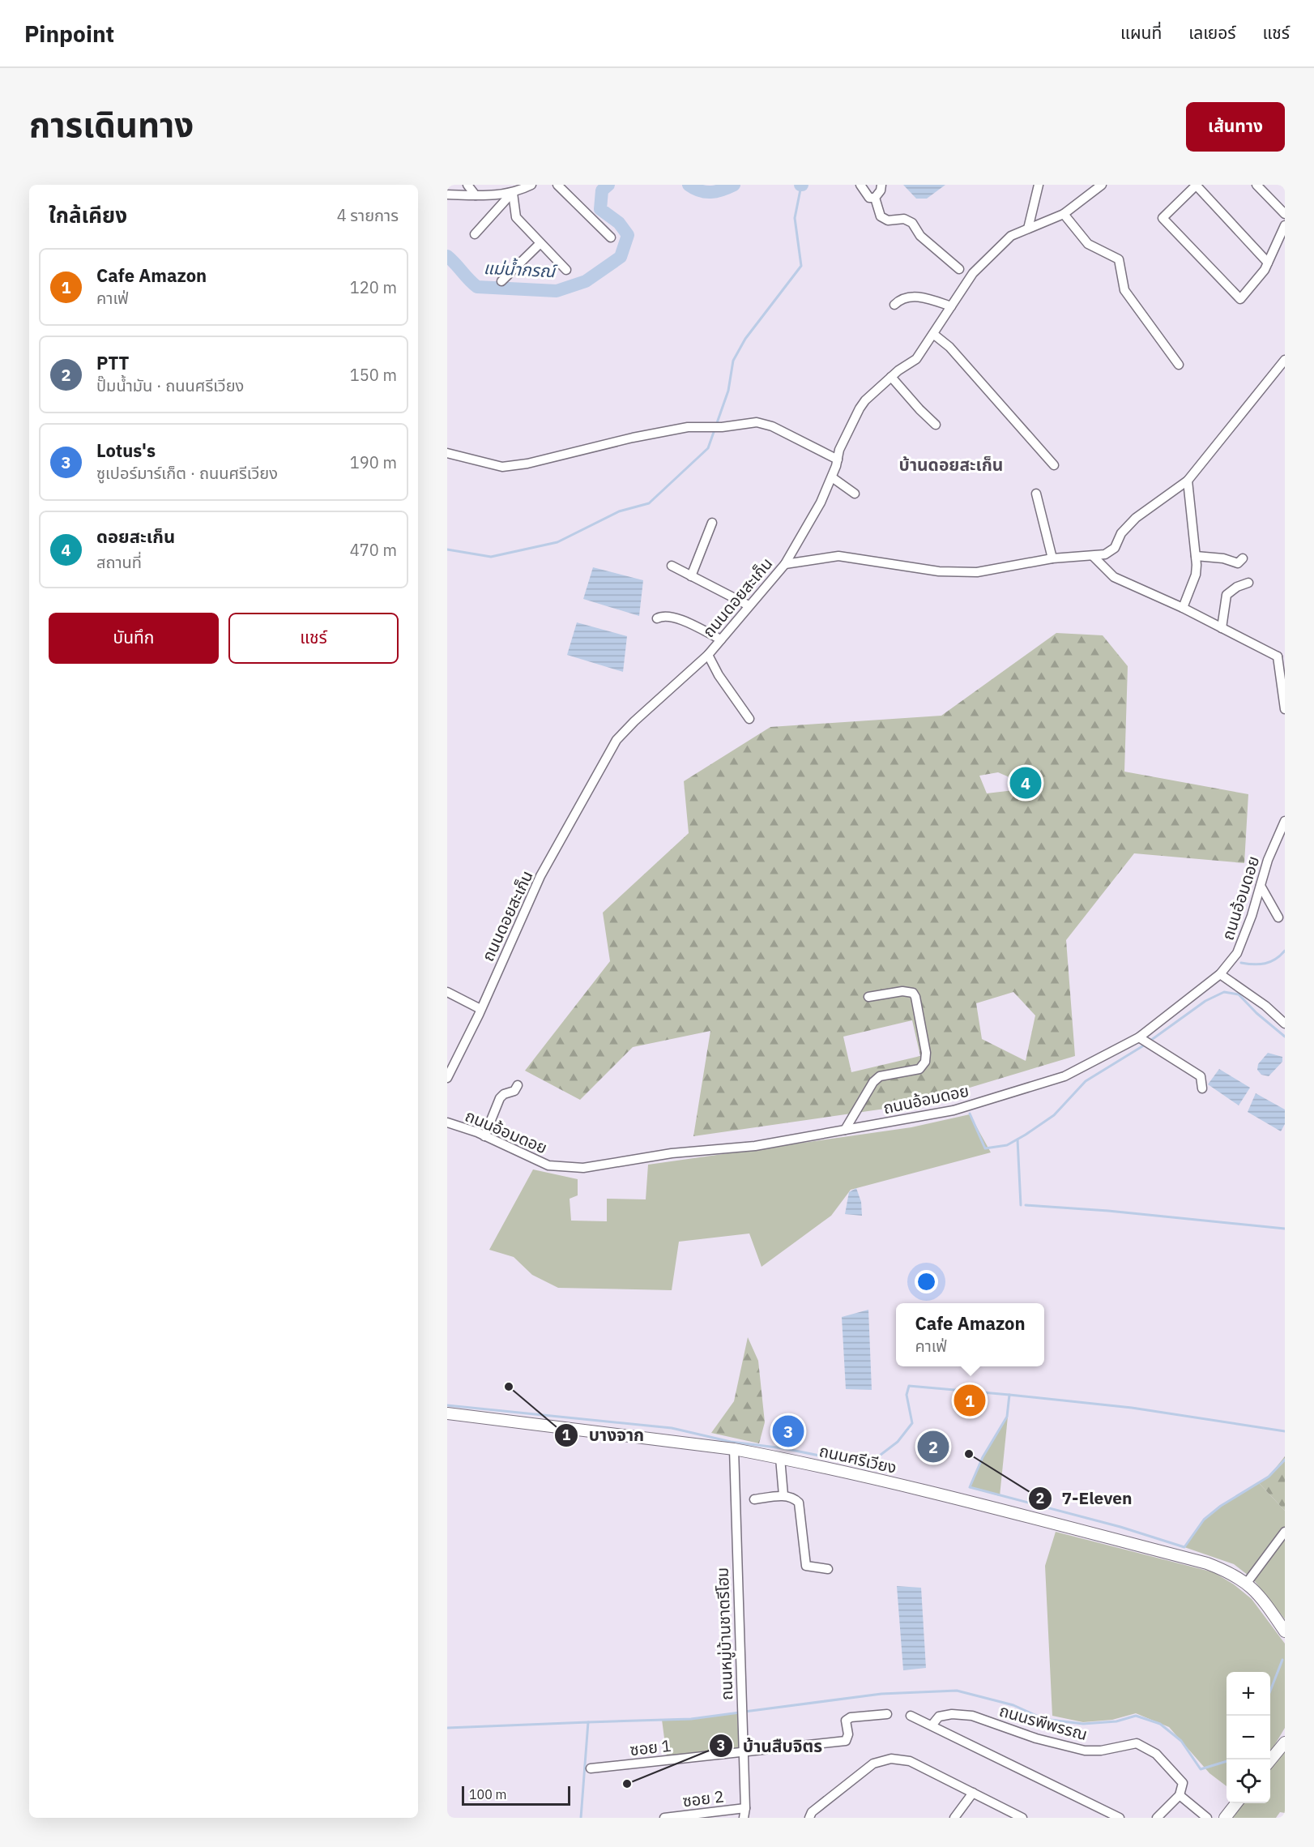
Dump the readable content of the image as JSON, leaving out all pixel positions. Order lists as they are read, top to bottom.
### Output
{
  "streets": {
    "main road": ["ถนนศรีเวียง"],
    "street": [
      "ถนนดอยสะเก็น",
      "ถนนอ้อมดอย",
      "ถนนหมู่บ้านชาตรีโฮม",
      "ถนนรพีพรรณ",
      "ซอย 1",
      "ซอย 2"
    ]
  },
  "crossings": [
    ["ถนนศรีเวียง", "ถนนหมู่บ้านชาตรีโฮม"],
    ["ถนนหมู่บ้านชาตรีโฮม", "ซอย 1"],
    ["ถนนหมู่บ้านชาตรีโฮม", "ซอย 2"]
  ],
  "districts": ["บ้านดอยสะเก็น"],
  "water": ["แม่น้ำกรณ์"],
  "places": ["บางจาก", "7-Eleven", "บ้านสืบจิตร"],
  "scale_bar": "100 m",
  "page": {
    "header": "Pinpoint",
    "nav": ["แผนที่", "เลเยอร์", "แชร์"],
    "title": "การเดินทาง",
    "buttons": [
      "เส้นทาง",
      ["บันทึก", "แชร์"]
    ],
    "heading": ["ใกล้เคียง", "4 รายการ"],
    "list": [
      {
        "mark": "1",
        "name": "Cafe Amazon",
        "note": "คาเฟ่",
        "value": "120 m"
      },
      {
        "mark": "2",
        "name": "PTT",
        "note": "ปั๊มน้ำมัน · ถนนศรีเวียง",
        "value": "150 m"
      },
      {
        "mark": "3",
        "name": "Lotus's",
        "note": "ซูเปอร์มาร์เก็ต · ถนนศรีเวียง",
        "value": "190 m"
      },
      {
        "mark": "4",
        "name": "ดอยสะเก็น",
        "note": "สถานที่",
        "value": "470 m"
      }
    ],
    "pins": [
      "4",
      "1",
      "3",
      "2"
    ],
    "popup": ["Cafe Amazon", "คาเฟ่"],
    "map_buttons": ["+", "−"],
    "scale": "100 m"
  }
}
